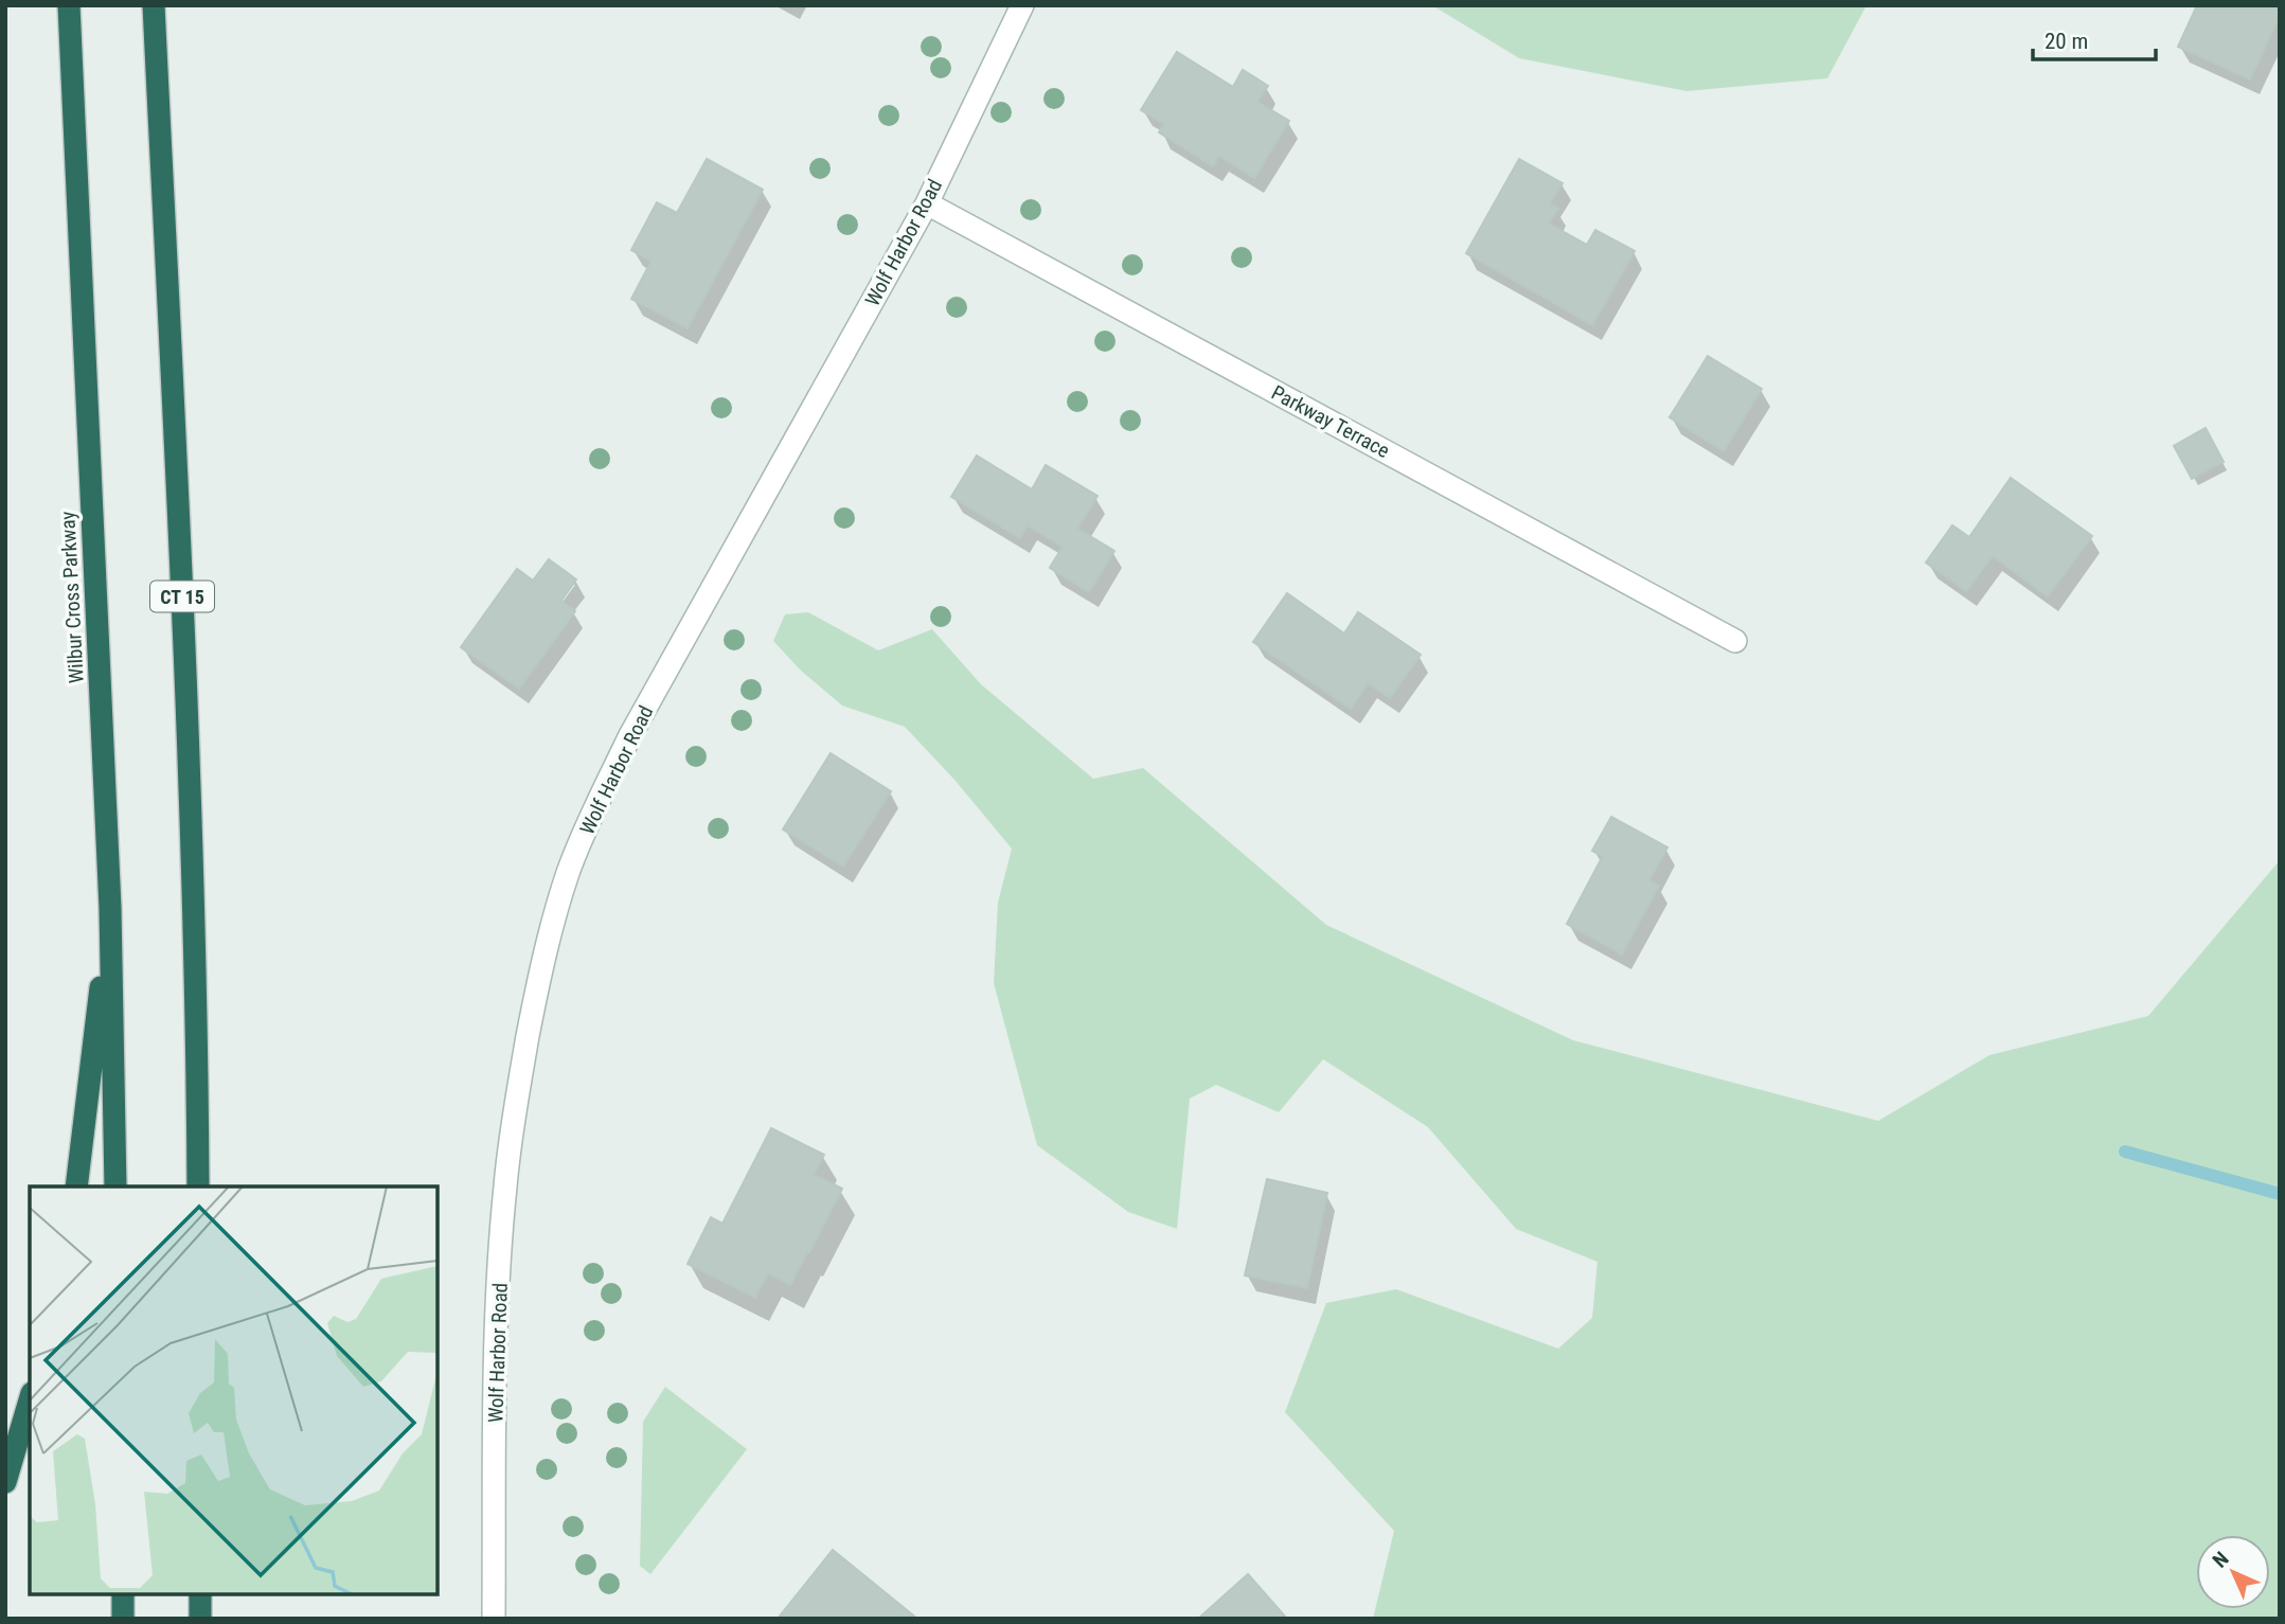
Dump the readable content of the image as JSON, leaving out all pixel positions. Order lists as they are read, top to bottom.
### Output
{
  "streets": {
    "highway": ["CT 15", "Wilbur Cross Parkway"],
    "street": ["Wolf Harbor Road", "Parkway Terrace"]
  },
  "crossings": [
    ["Wolf Harbor Road", "Parkway Terrace"]
  ],
  "scale_bar": "20 m",
  "north": "top left"
}
